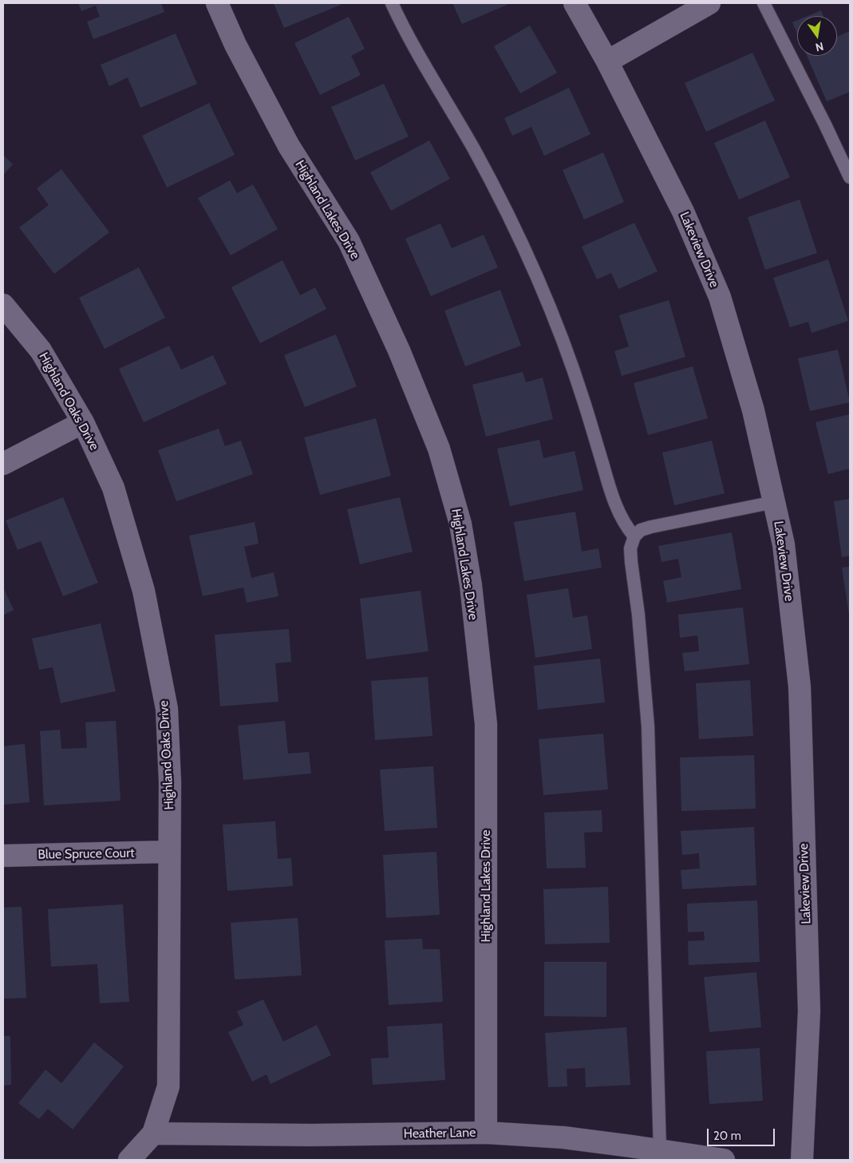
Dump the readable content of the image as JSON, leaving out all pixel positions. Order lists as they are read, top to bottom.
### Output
{
  "streets": {
    "street": [
      "Highland Lakes Drive",
      "Lakeview Drive",
      "Highland Oaks Drive",
      "Blue Spruce Court",
      "Heather Lane"
    ]
  },
  "crossings": [
    ["Highland Lakes Drive", "Heather Lane"],
    ["Highland Oaks Drive", "Blue Spruce Court"],
    ["Highland Oaks Drive", "Heather Lane"]
  ],
  "scale_bar": "20 m",
  "north": "bottom"
}
